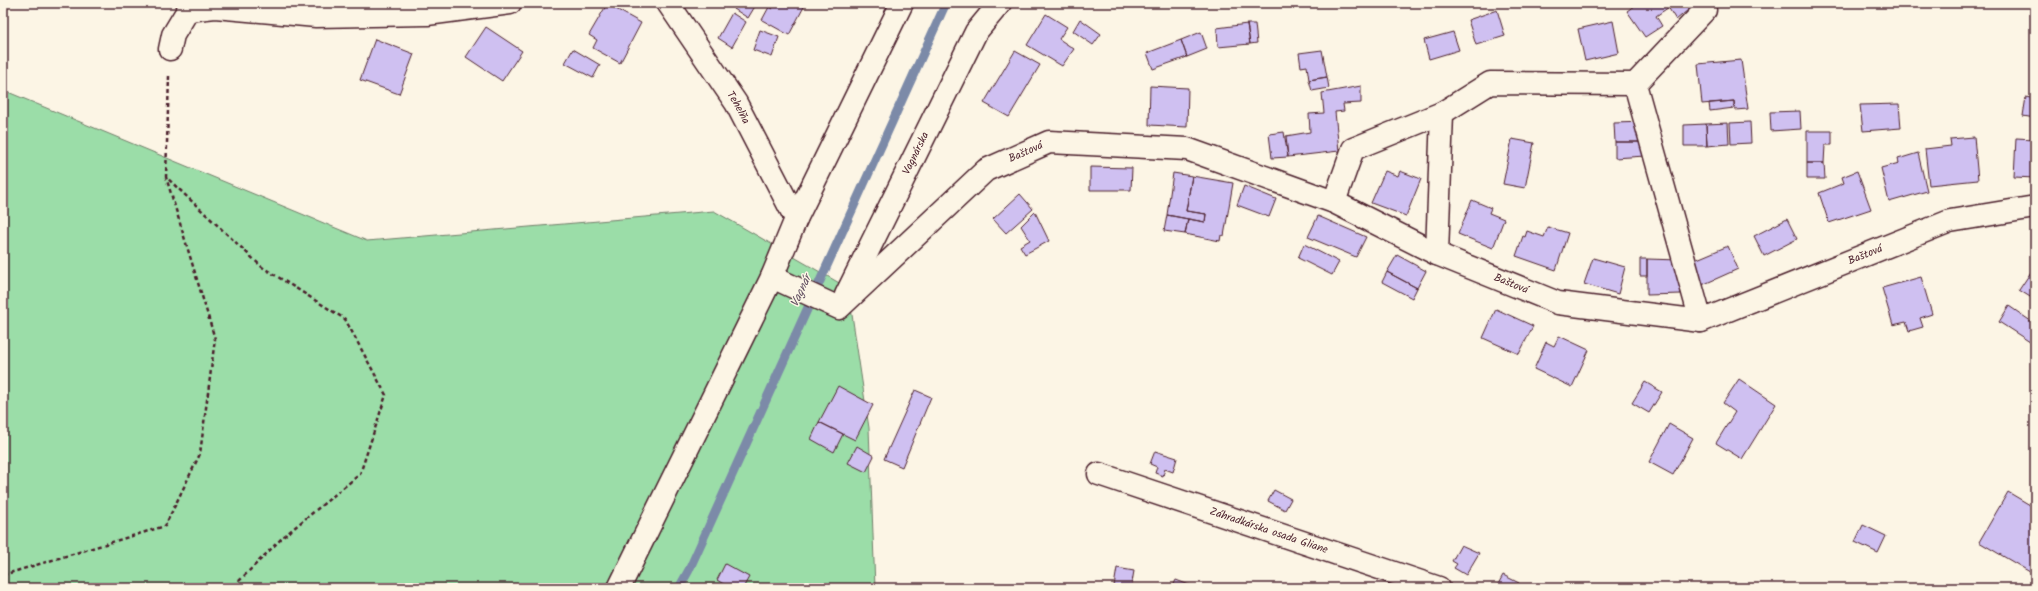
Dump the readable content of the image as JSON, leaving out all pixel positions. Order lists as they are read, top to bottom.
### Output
{
  "streets": {
    "street": [
      "Tehelňa",
      "Baštová",
      "Vagnárska",
      "Záhradkárska osada Gliane"
    ]
  },
  "crossings": [
    ["Baštová", "Vagnárska"]
  ],
  "water": ["Vagnár"]
}
